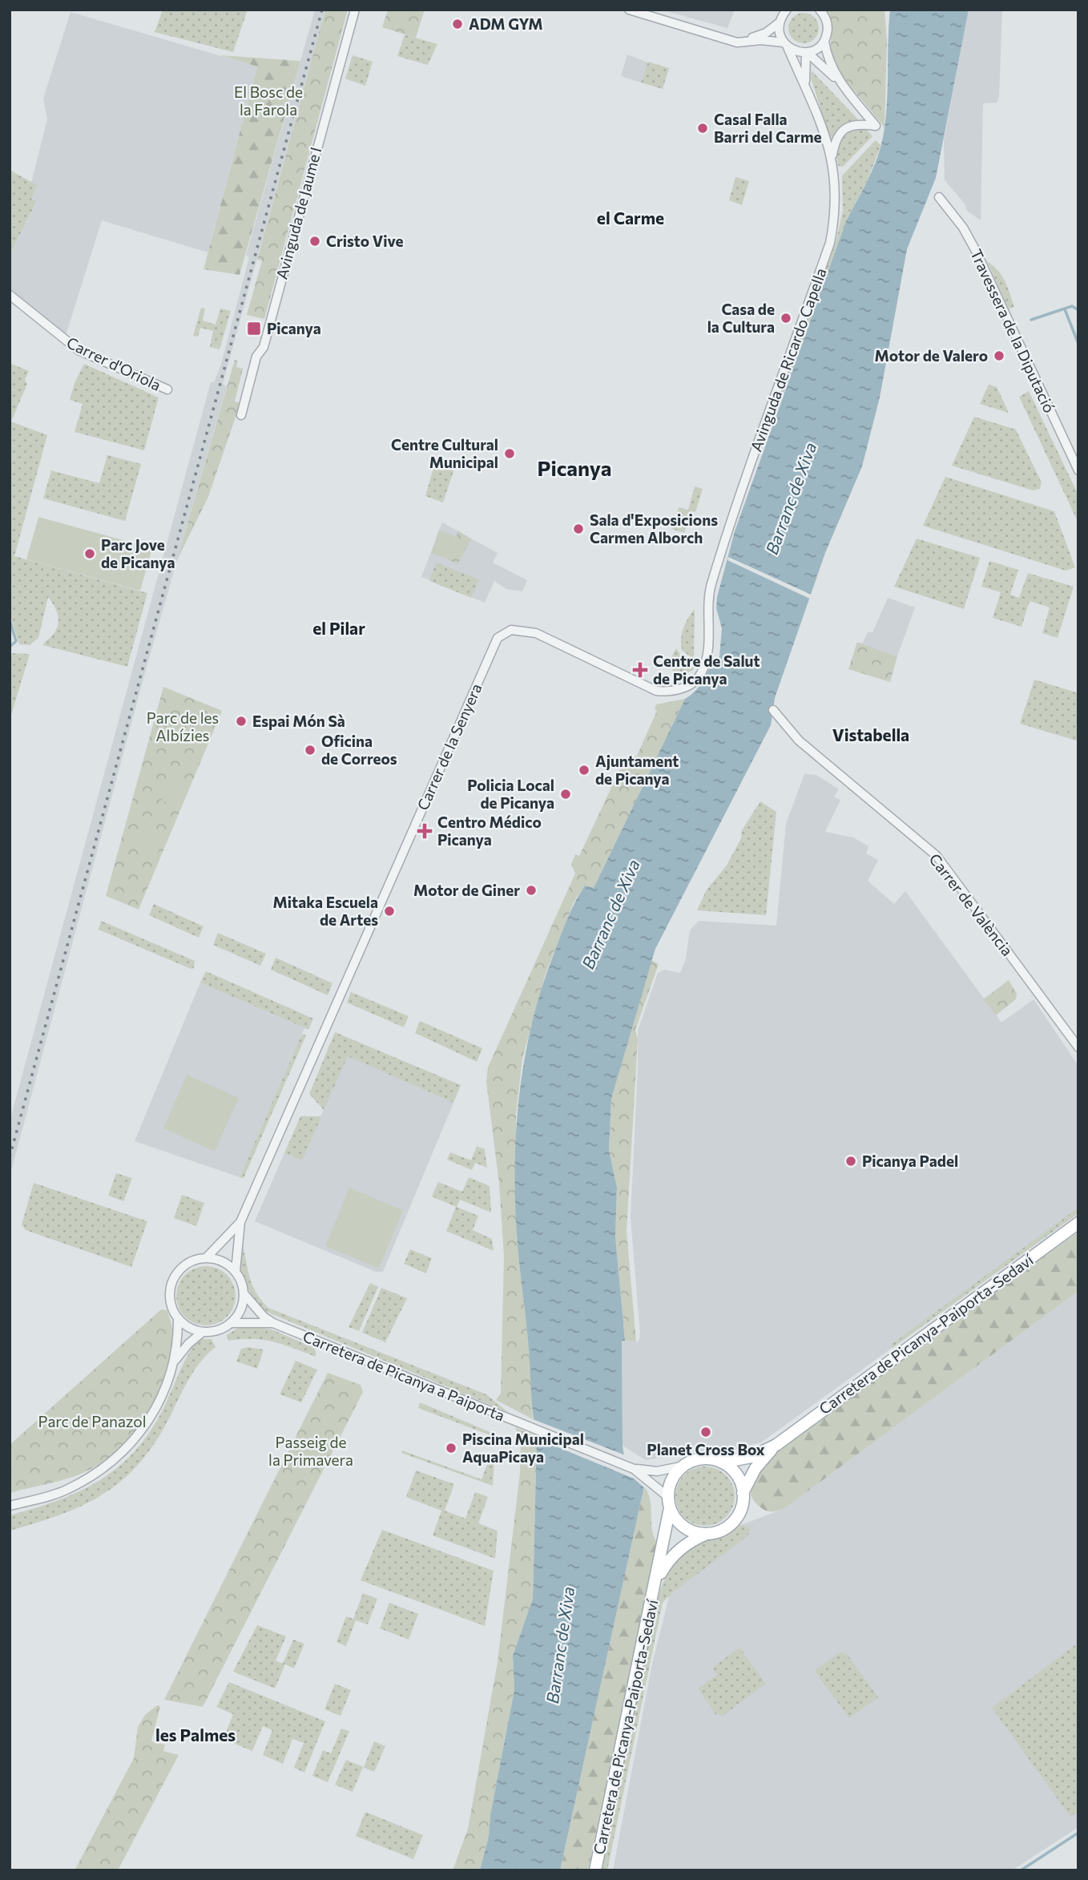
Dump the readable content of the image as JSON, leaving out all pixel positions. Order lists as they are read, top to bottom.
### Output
{
  "streets": {
    "main road": ["Carretera de Picanya-Paiporta-Sedaví"],
    "street": [
      "Avinguda de Jaume I",
      "Travessera de la Diputació",
      "Avinguda de Ricardo Capella",
      "Carrer d'Oriola",
      "Carrer de la Senyera",
      "Carrer de València",
      "Carretera de Picanya a Paiporta"
    ]
  },
  "crossings": [
    ["Avinguda de Ricardo Capella", "Carrer de la Senyera"],
    ["Carrer de la Senyera", "Carretera de Picanya a Paiporta"]
  ],
  "districts": [
    "el Carme",
    "Picanya",
    "el Pilar",
    "Vistabella",
    "les Palmes"
  ],
  "water": ["Barranc de Xiva"],
  "parks": [
    "El Bosc de la Farola",
    "Parc de les Albízies",
    "Parc de Panazol",
    "Passeig de la Primavera"
  ],
  "places": {
    "other": [
      "ADM GYM",
      "Casal Falla Barri del Carme",
      "Cristo Vive",
      "Casa de la Cultura",
      "Motor de Valero",
      "Centre Cultural Municipal",
      "Sala d'Exposicions Carmen Alborch",
      "Parc Jove de Picanya",
      "Espai Món Sà",
      "Oficina de Correos",
      "Ajuntament de Picanya",
      "Policia Local de Picanya",
      "Motor de Giner",
      "Mitaka Escuela de Artes",
      "Picanya Padel",
      "Planet Cross Box",
      "Piscina Municipal AquaPicaya"
    ],
    "transit": ["Picanya"],
    "health": ["Centre de Salut de Picanya", "Centro Médico Picanya"]
  }
}
